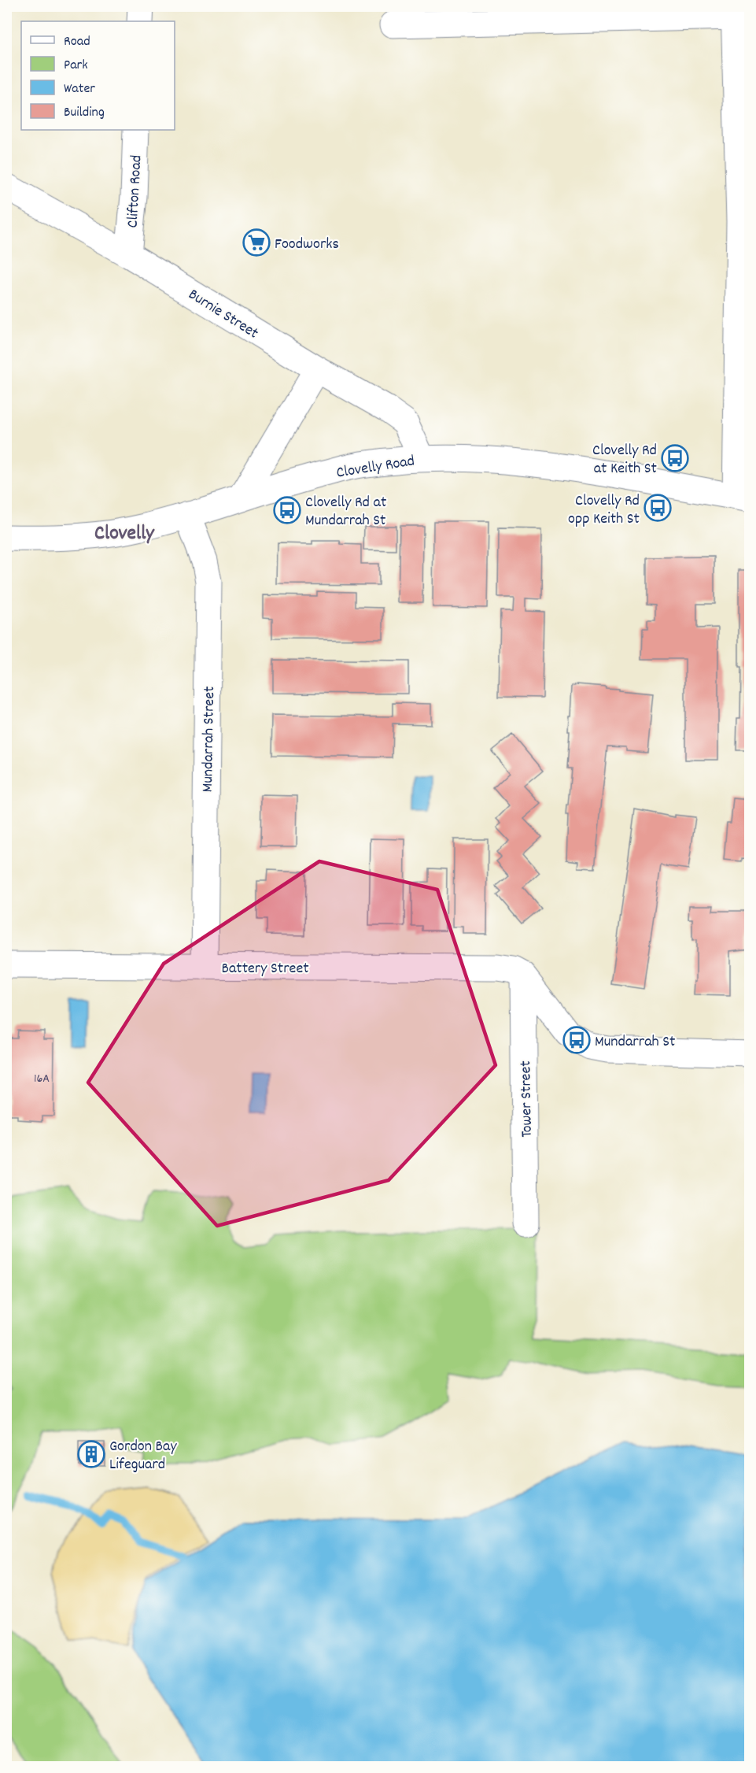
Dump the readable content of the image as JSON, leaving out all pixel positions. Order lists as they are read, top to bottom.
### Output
{
  "streets": {
    "street": [
      "Clifton Road",
      "Burnie Street",
      "Clovelly Road",
      "Mundarrah Street",
      "Battery Street",
      "Tower Street"
    ]
  },
  "crossings": [
    ["Clifton Road", "Burnie Street"],
    ["Burnie Street", "Clovelly Road"],
    ["Clovelly Road", "Mundarrah Street"],
    ["Mundarrah Street", "Battery Street"],
    ["Battery Street", "Tower Street"]
  ],
  "districts": ["Clovelly"],
  "places": {
    "supermarket": ["Foodworks"],
    "bus stop": [
      "Clovelly Rd at Keith St",
      "Clovelly Rd opp Keith St",
      "Clovelly Rd at Mundarrah St",
      "Mundarrah St"
    ],
    "building": ["Gordon Bay Lifeguard"]
  },
  "house_numbers": ["16A"],
  "legend": [
    "Road",
    "Park",
    "Water",
    "Building"
  ]
}
